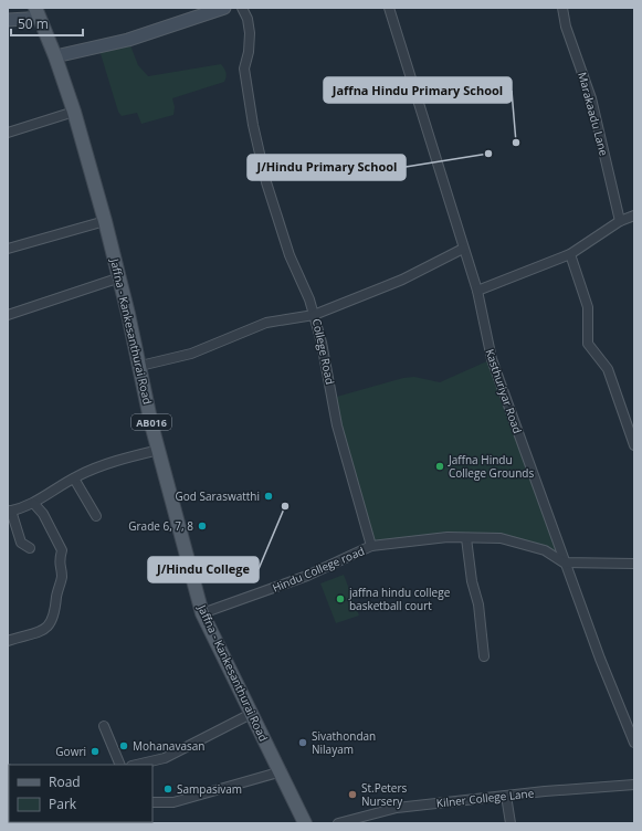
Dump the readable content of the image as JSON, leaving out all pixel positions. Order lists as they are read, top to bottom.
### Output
{
  "streets": {
    "main road": ["Jaffna - Kankesanthurai Road", "AB016"],
    "street": [
      "Marakaadu Lane",
      "College Road",
      "Kasthuriyar Road",
      "Hindu College road",
      "Kilner College Lane"
    ]
  },
  "crossings": [
    ["Jaffna - Kankesanthurai Road", "Hindu College road"],
    ["College Road", "Kasthuriyar Road"],
    ["College Road", "Hindu College road"],
    ["Kasthuriyar Road", "Hindu College road"]
  ],
  "places": [
    "Jaffna Hindu Primary School",
    "J/Hindu Primary School",
    "Jaffna Hindu College Grounds",
    "God Saraswatthi",
    "J/Hindu College",
    "Grade 6, 7, 8",
    "jaffna hindu college basketball court",
    "Sivathondan Nilayam",
    "Mohanavasan",
    "Gowri",
    "Sampasivam",
    "St.Peters Nursery"
  ],
  "legend": ["Road", "Park"],
  "scale_bar": "50 m"
}
